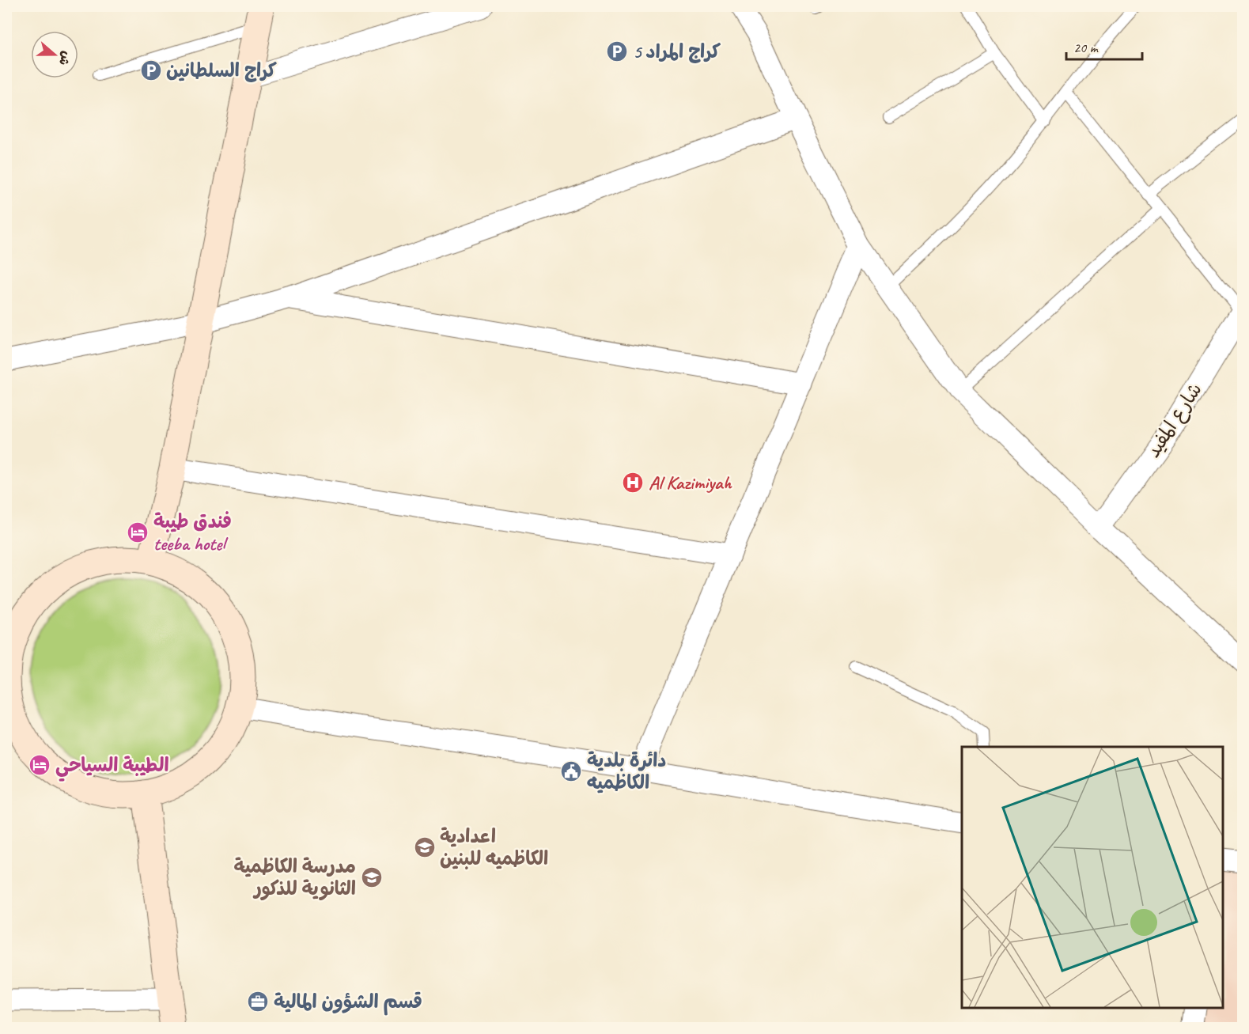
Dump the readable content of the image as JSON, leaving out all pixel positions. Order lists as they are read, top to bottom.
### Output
{
  "streets": {
    "street": ["شارع المفيد"]
  },
  "places": {
    "parking": ["كراج المراد 5", "كراج السلطانين"],
    "hospital": ["Al Kazimiyah"],
    "hotel": ["فندق طيبة teeba hotel", "الطيبة السياحي"],
    "public building": ["دائرة بلدية الكاظميه"],
    "school or university": ["اعدادية الكاظميه للبنين", "مدرسة الكاظمية الثانوية للذكور"],
    "office": ["قسم الشؤون المالية"]
  },
  "scale_bar": "20 m",
  "north": "right"
}
